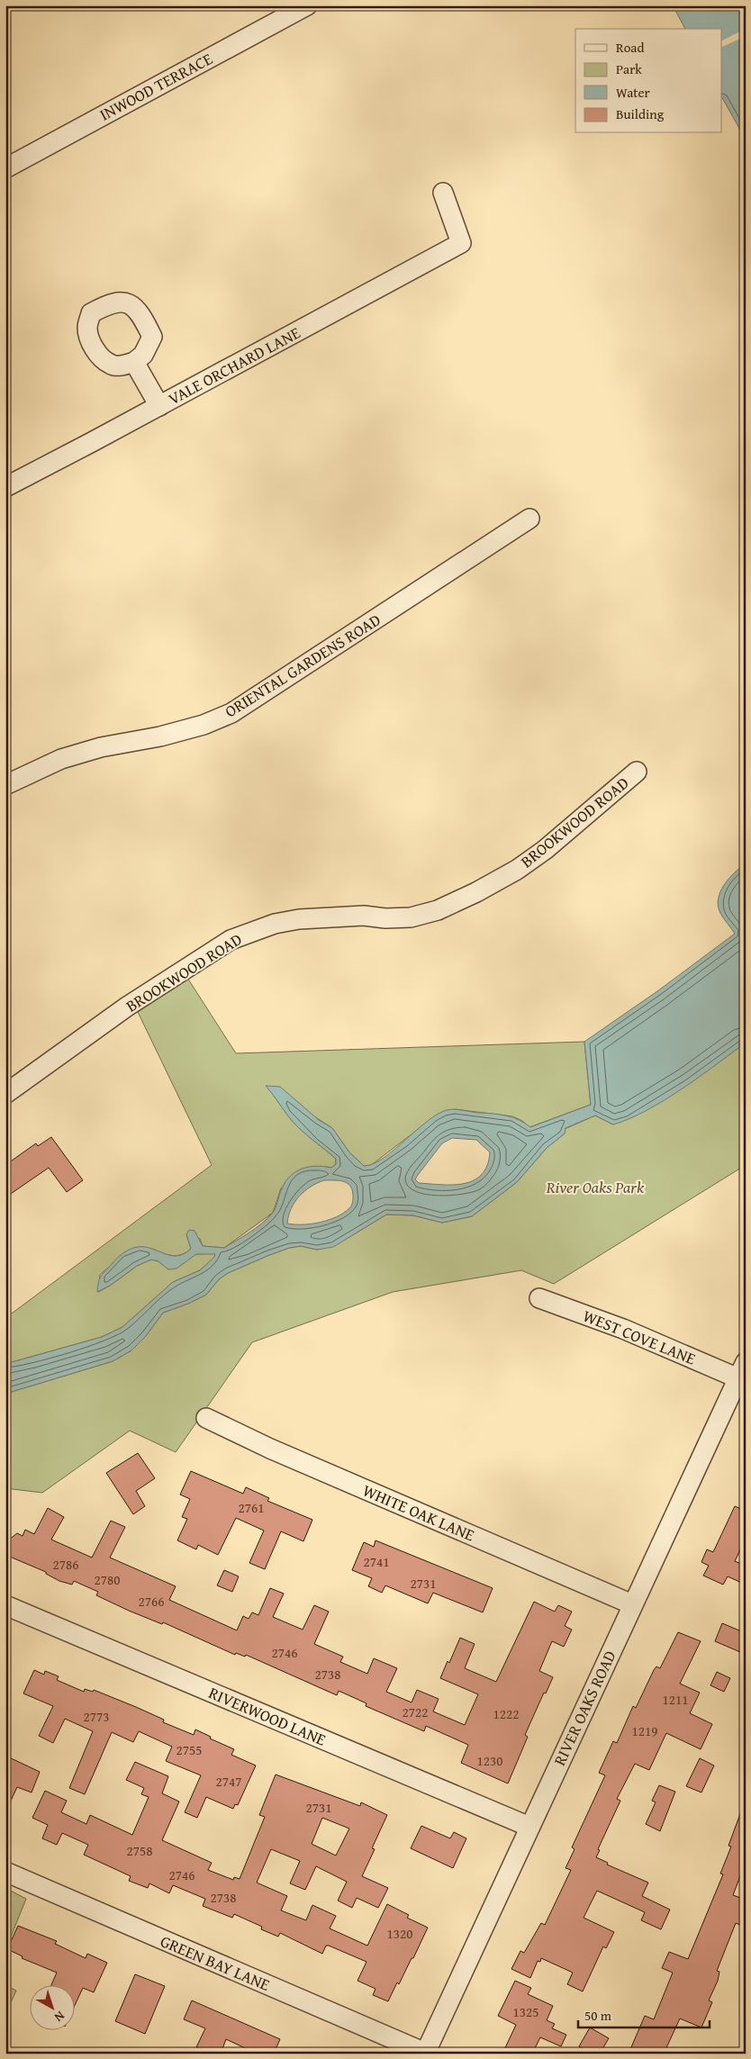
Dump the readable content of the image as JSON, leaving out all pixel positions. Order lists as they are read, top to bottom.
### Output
{
  "streets": {
    "street": [
      "INWOOD TERRACE",
      "VALE ORCHARD LANE",
      "ORIENTAL GARDENS ROAD",
      "BROOKWOOD ROAD",
      "WEST COVE LANE",
      "WHITE OAK LANE",
      "RIVER OAKS ROAD",
      "RIVERWOOD LANE",
      "GREEN BAY LANE"
    ]
  },
  "crossings": [
    ["WEST COVE LANE", "RIVER OAKS ROAD"],
    ["WHITE OAK LANE", "RIVER OAKS ROAD"],
    ["RIVER OAKS ROAD", "RIVERWOOD LANE"],
    ["RIVER OAKS ROAD", "GREEN BAY LANE"]
  ],
  "parks": ["River Oaks Park"],
  "house_numbers": [
    "2761",
    "2741",
    "2786",
    "2780",
    "2731",
    "2766",
    "2746",
    "2738",
    "1211",
    "2722",
    "1222",
    "2773",
    "1219",
    "2755",
    "1230",
    "2747",
    "2731",
    "2758",
    "2746",
    "2738",
    "1320",
    "1325"
  ],
  "legend": [
    "Road",
    "Park",
    "Water",
    "Building"
  ],
  "scale_bar": "50 m",
  "north": "bottom right"
}
